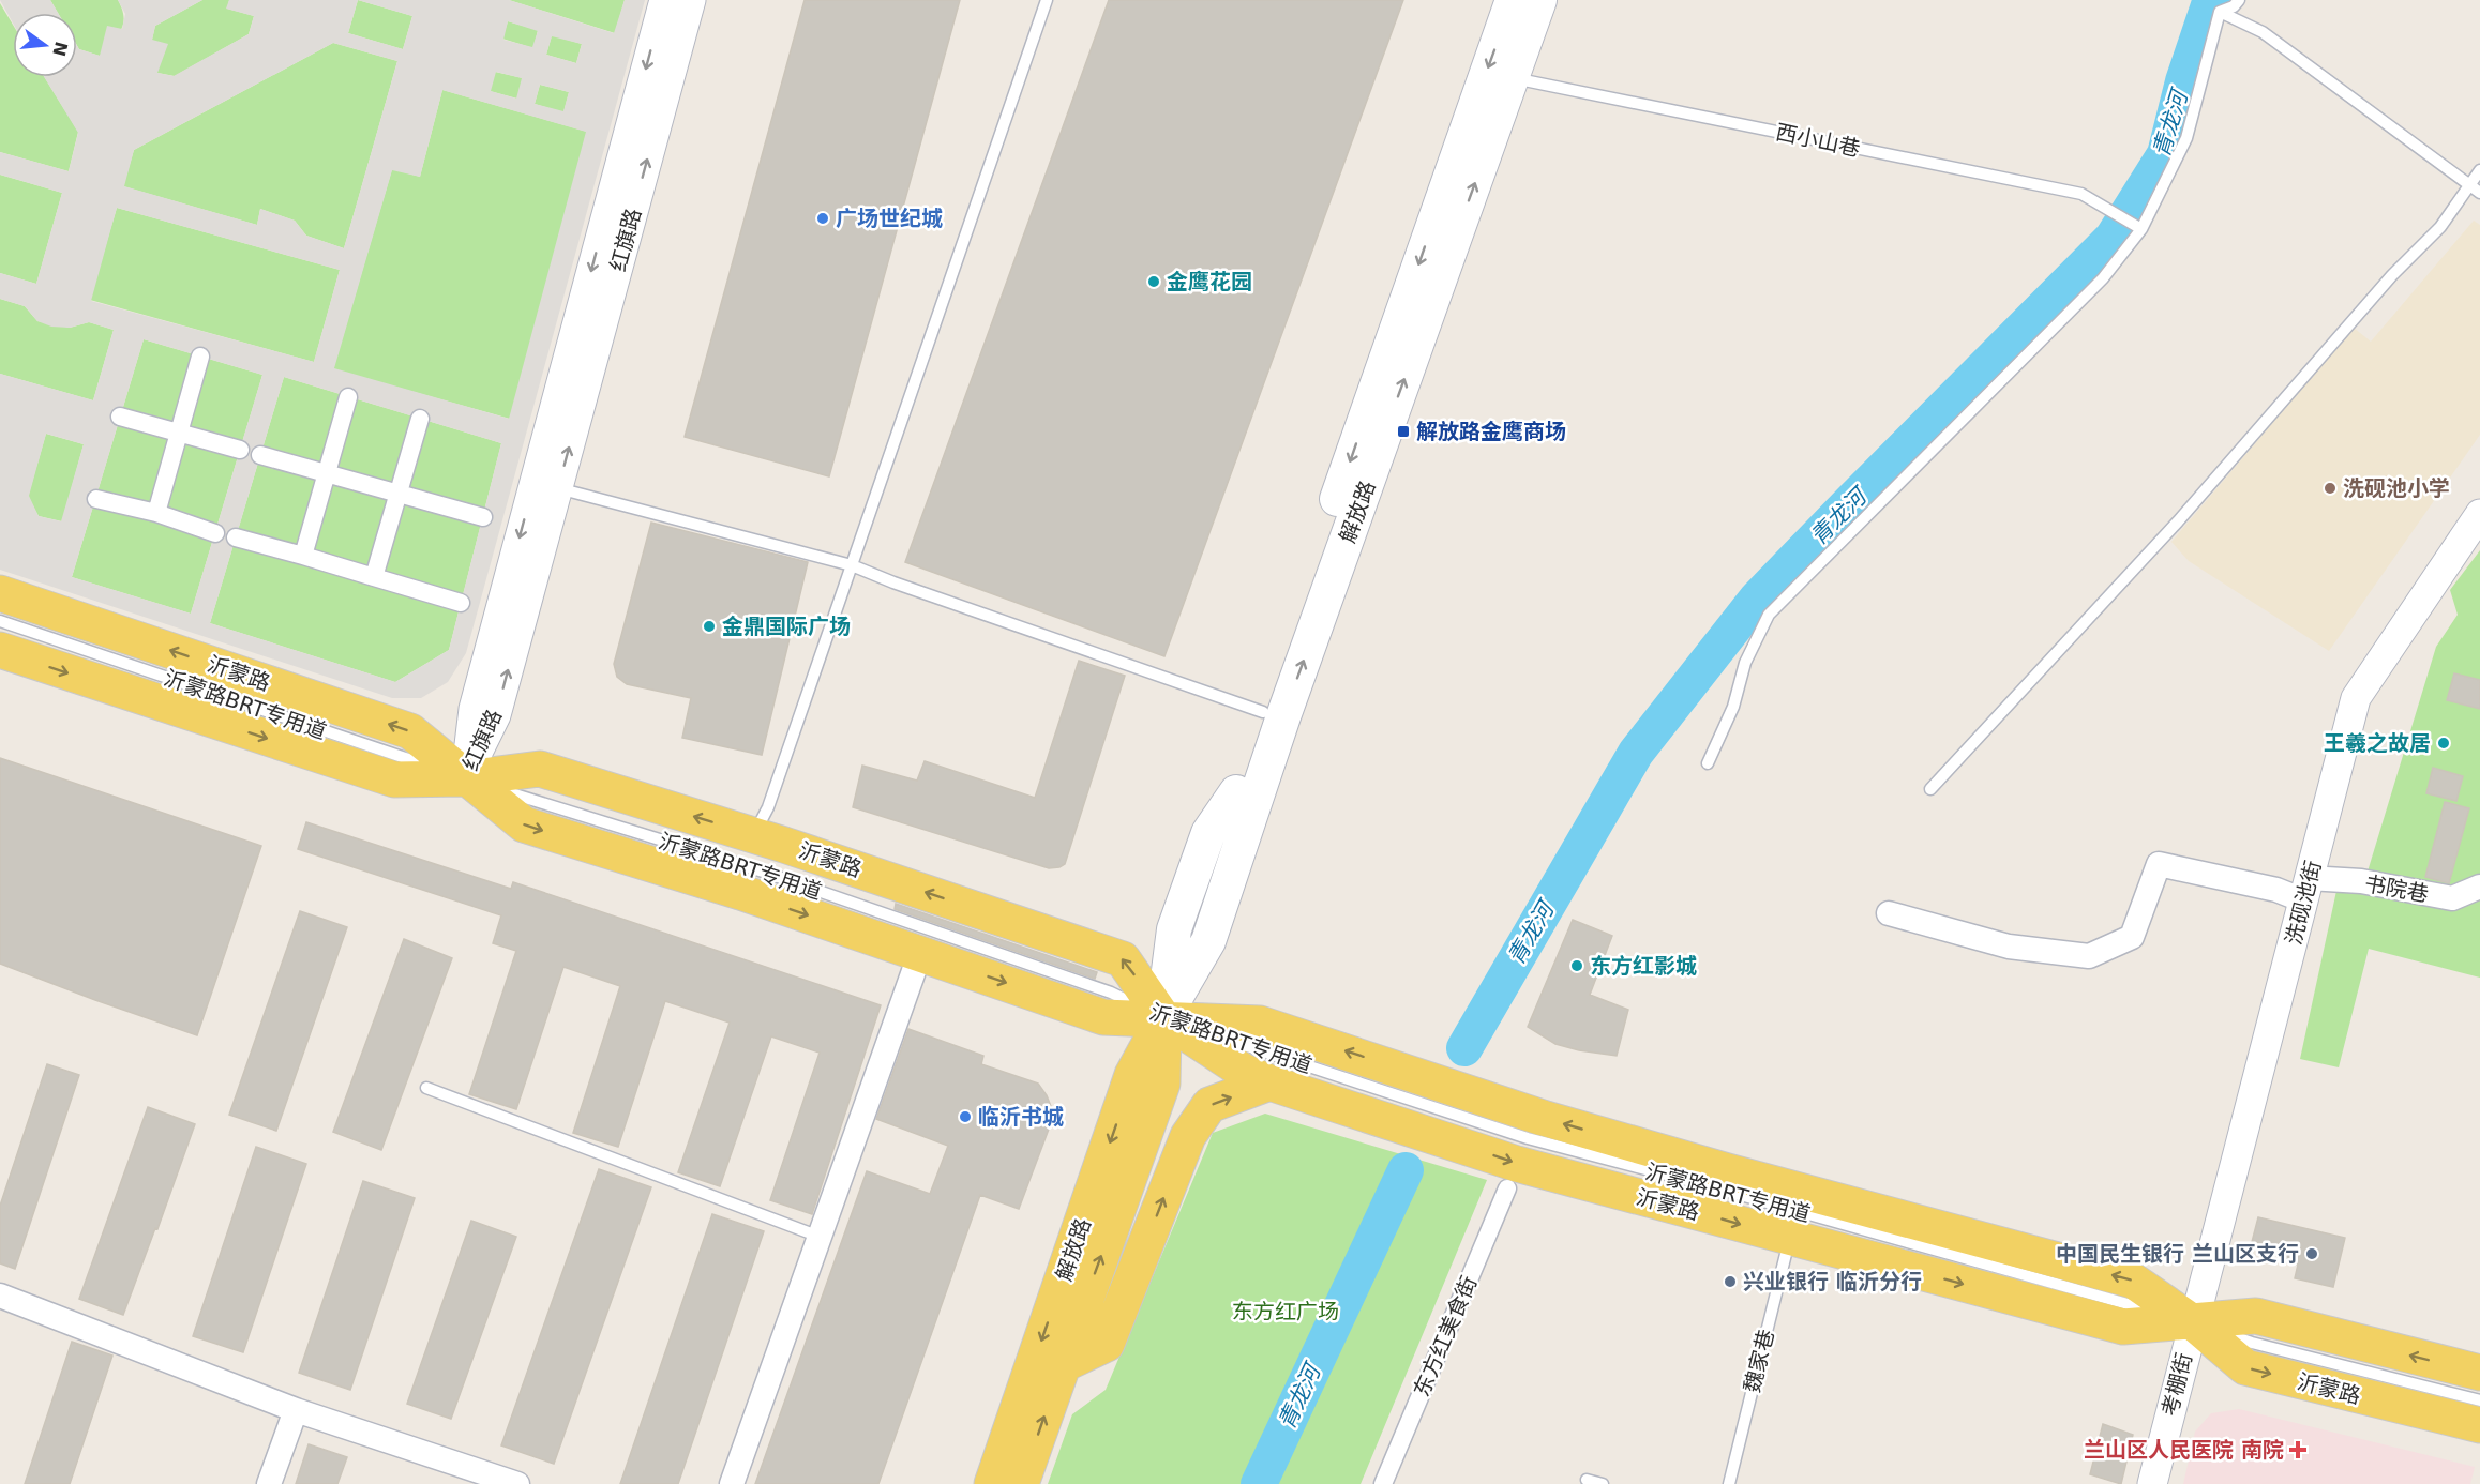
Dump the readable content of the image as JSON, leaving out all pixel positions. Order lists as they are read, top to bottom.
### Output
{
  "streets": {
    "main road": ["解放路", "沂蒙路"],
    "street": [
      "红旗路",
      "书院巷",
      "洗砚池街",
      "东方红美食街",
      "考棚街"
    ],
    "lane": ["西小山巷", "沂蒙路BRT专用道", "魏家巷"]
  },
  "crossings": [
    ["西小山巷", "解放路"],
    ["红旗路", "沂蒙路"],
    ["红旗路", "沂蒙路BRT专用道"],
    ["解放路", "沂蒙路"],
    ["解放路", "沂蒙路BRT专用道"],
    ["沂蒙路", "沂蒙路BRT专用道"],
    ["沂蒙路", "洗砚池街"],
    ["沂蒙路", "魏家巷"],
    ["沂蒙路", "考棚街"],
    ["沂蒙路BRT专用道", "洗砚池街"],
    ["沂蒙路BRT专用道", "考棚街"],
    ["书院巷", "洗砚池街"],
    ["洗砚池街", "考棚街"]
  ],
  "water": ["青龙河"],
  "parks": ["东方红广场"],
  "places": {
    "other": [
      "广场世纪城",
      "金鹰花园",
      "洗砚池小学",
      "金鼎国际广场",
      "王羲之故居",
      "东方红影城",
      "临沂书城",
      "中国民生银行 兰山区支行",
      "兴业银行 临沂分行"
    ],
    "transit": ["解放路金鹰商场"],
    "health": ["兰山区人民医院 南院"]
  },
  "north": "right"
}
